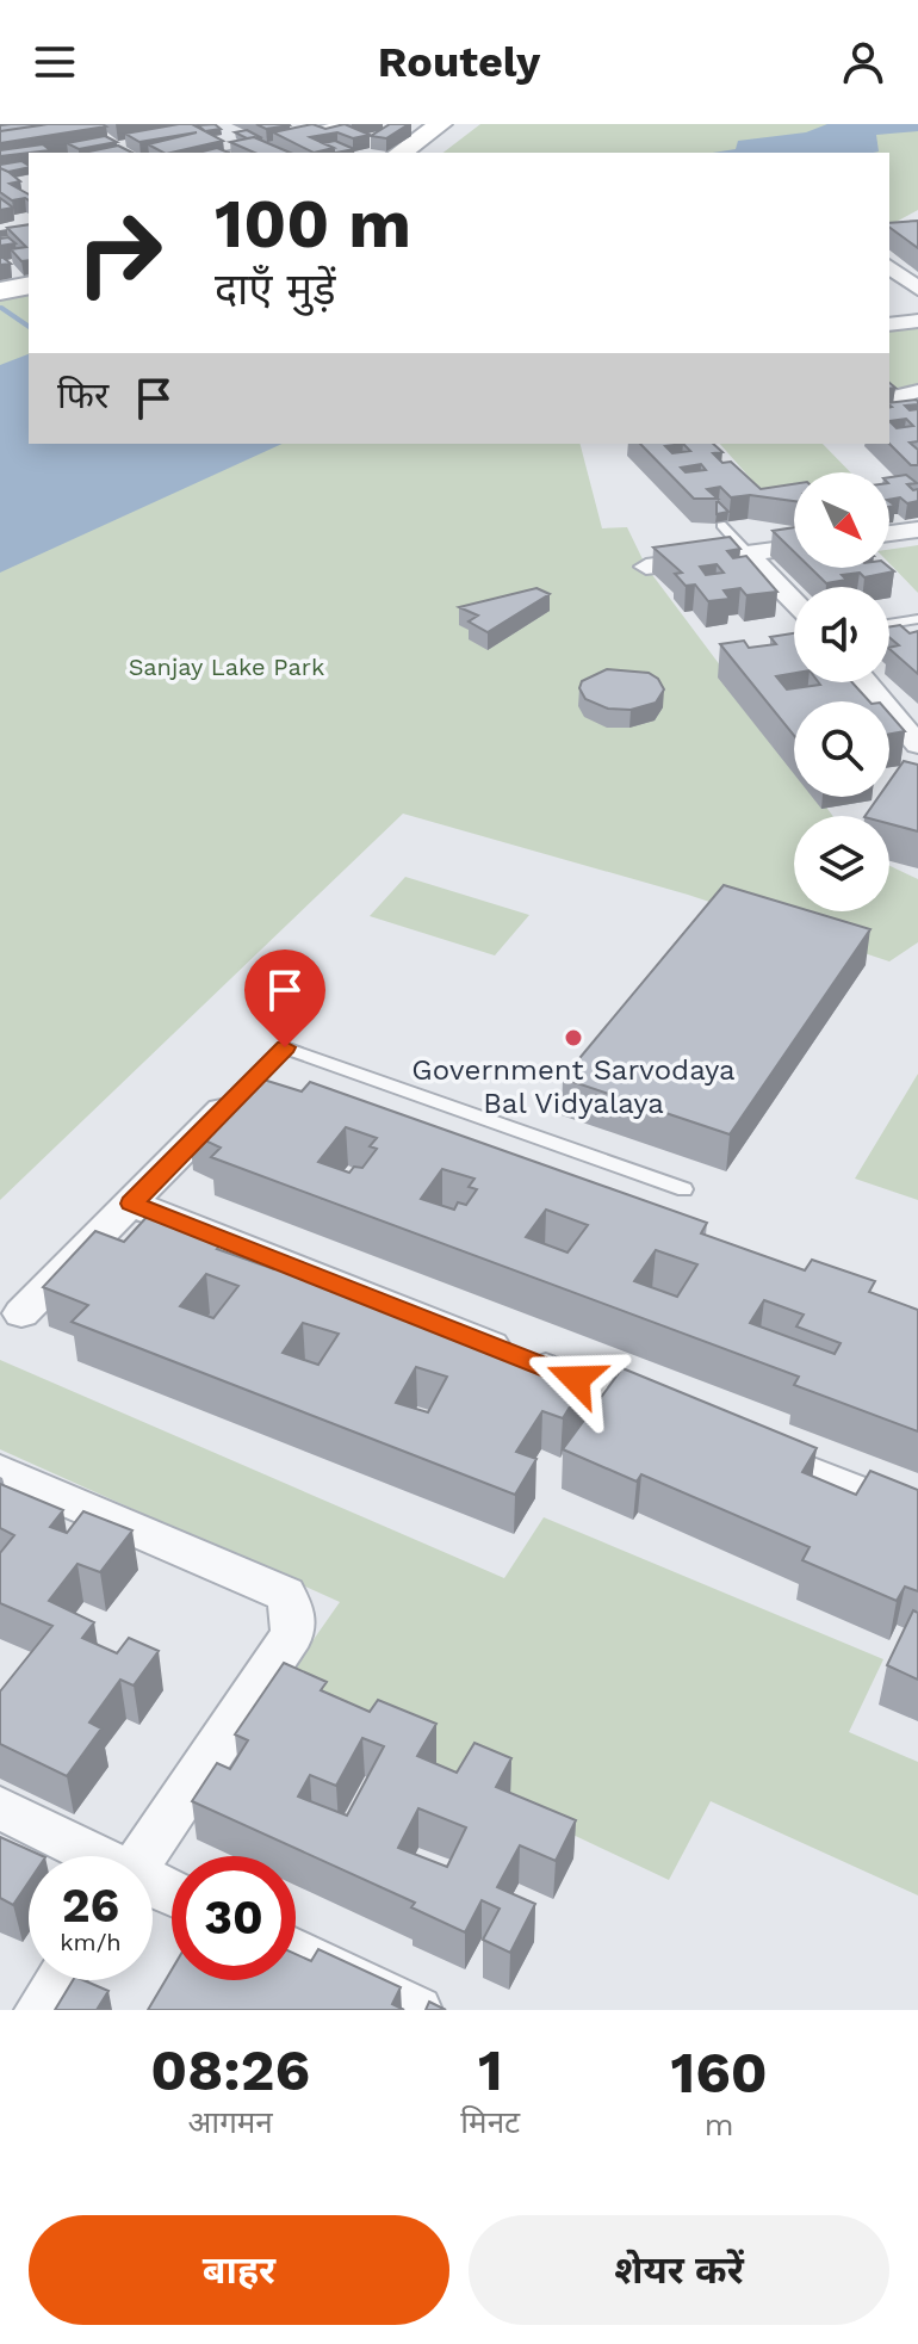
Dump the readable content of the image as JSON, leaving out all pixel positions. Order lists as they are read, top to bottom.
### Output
{
  "parks": ["Sanjay Lake Park"],
  "places": ["Government Sarvodaya Bal Vidyalaya"],
  "north": "bottom right",
  "page": {
    "header": "Routely",
    "turn": ["100 m", "दाएँ मुड़ें"],
    "then": "फिर",
    "speed": "26 km/h",
    "limit": "30",
    "eta": [
      "08:26",
      "आगमन",
      "1",
      "मिनट",
      "160",
      "m"
    ],
    "buttons": ["बाहर", "शेयर करें"]
  }
}
